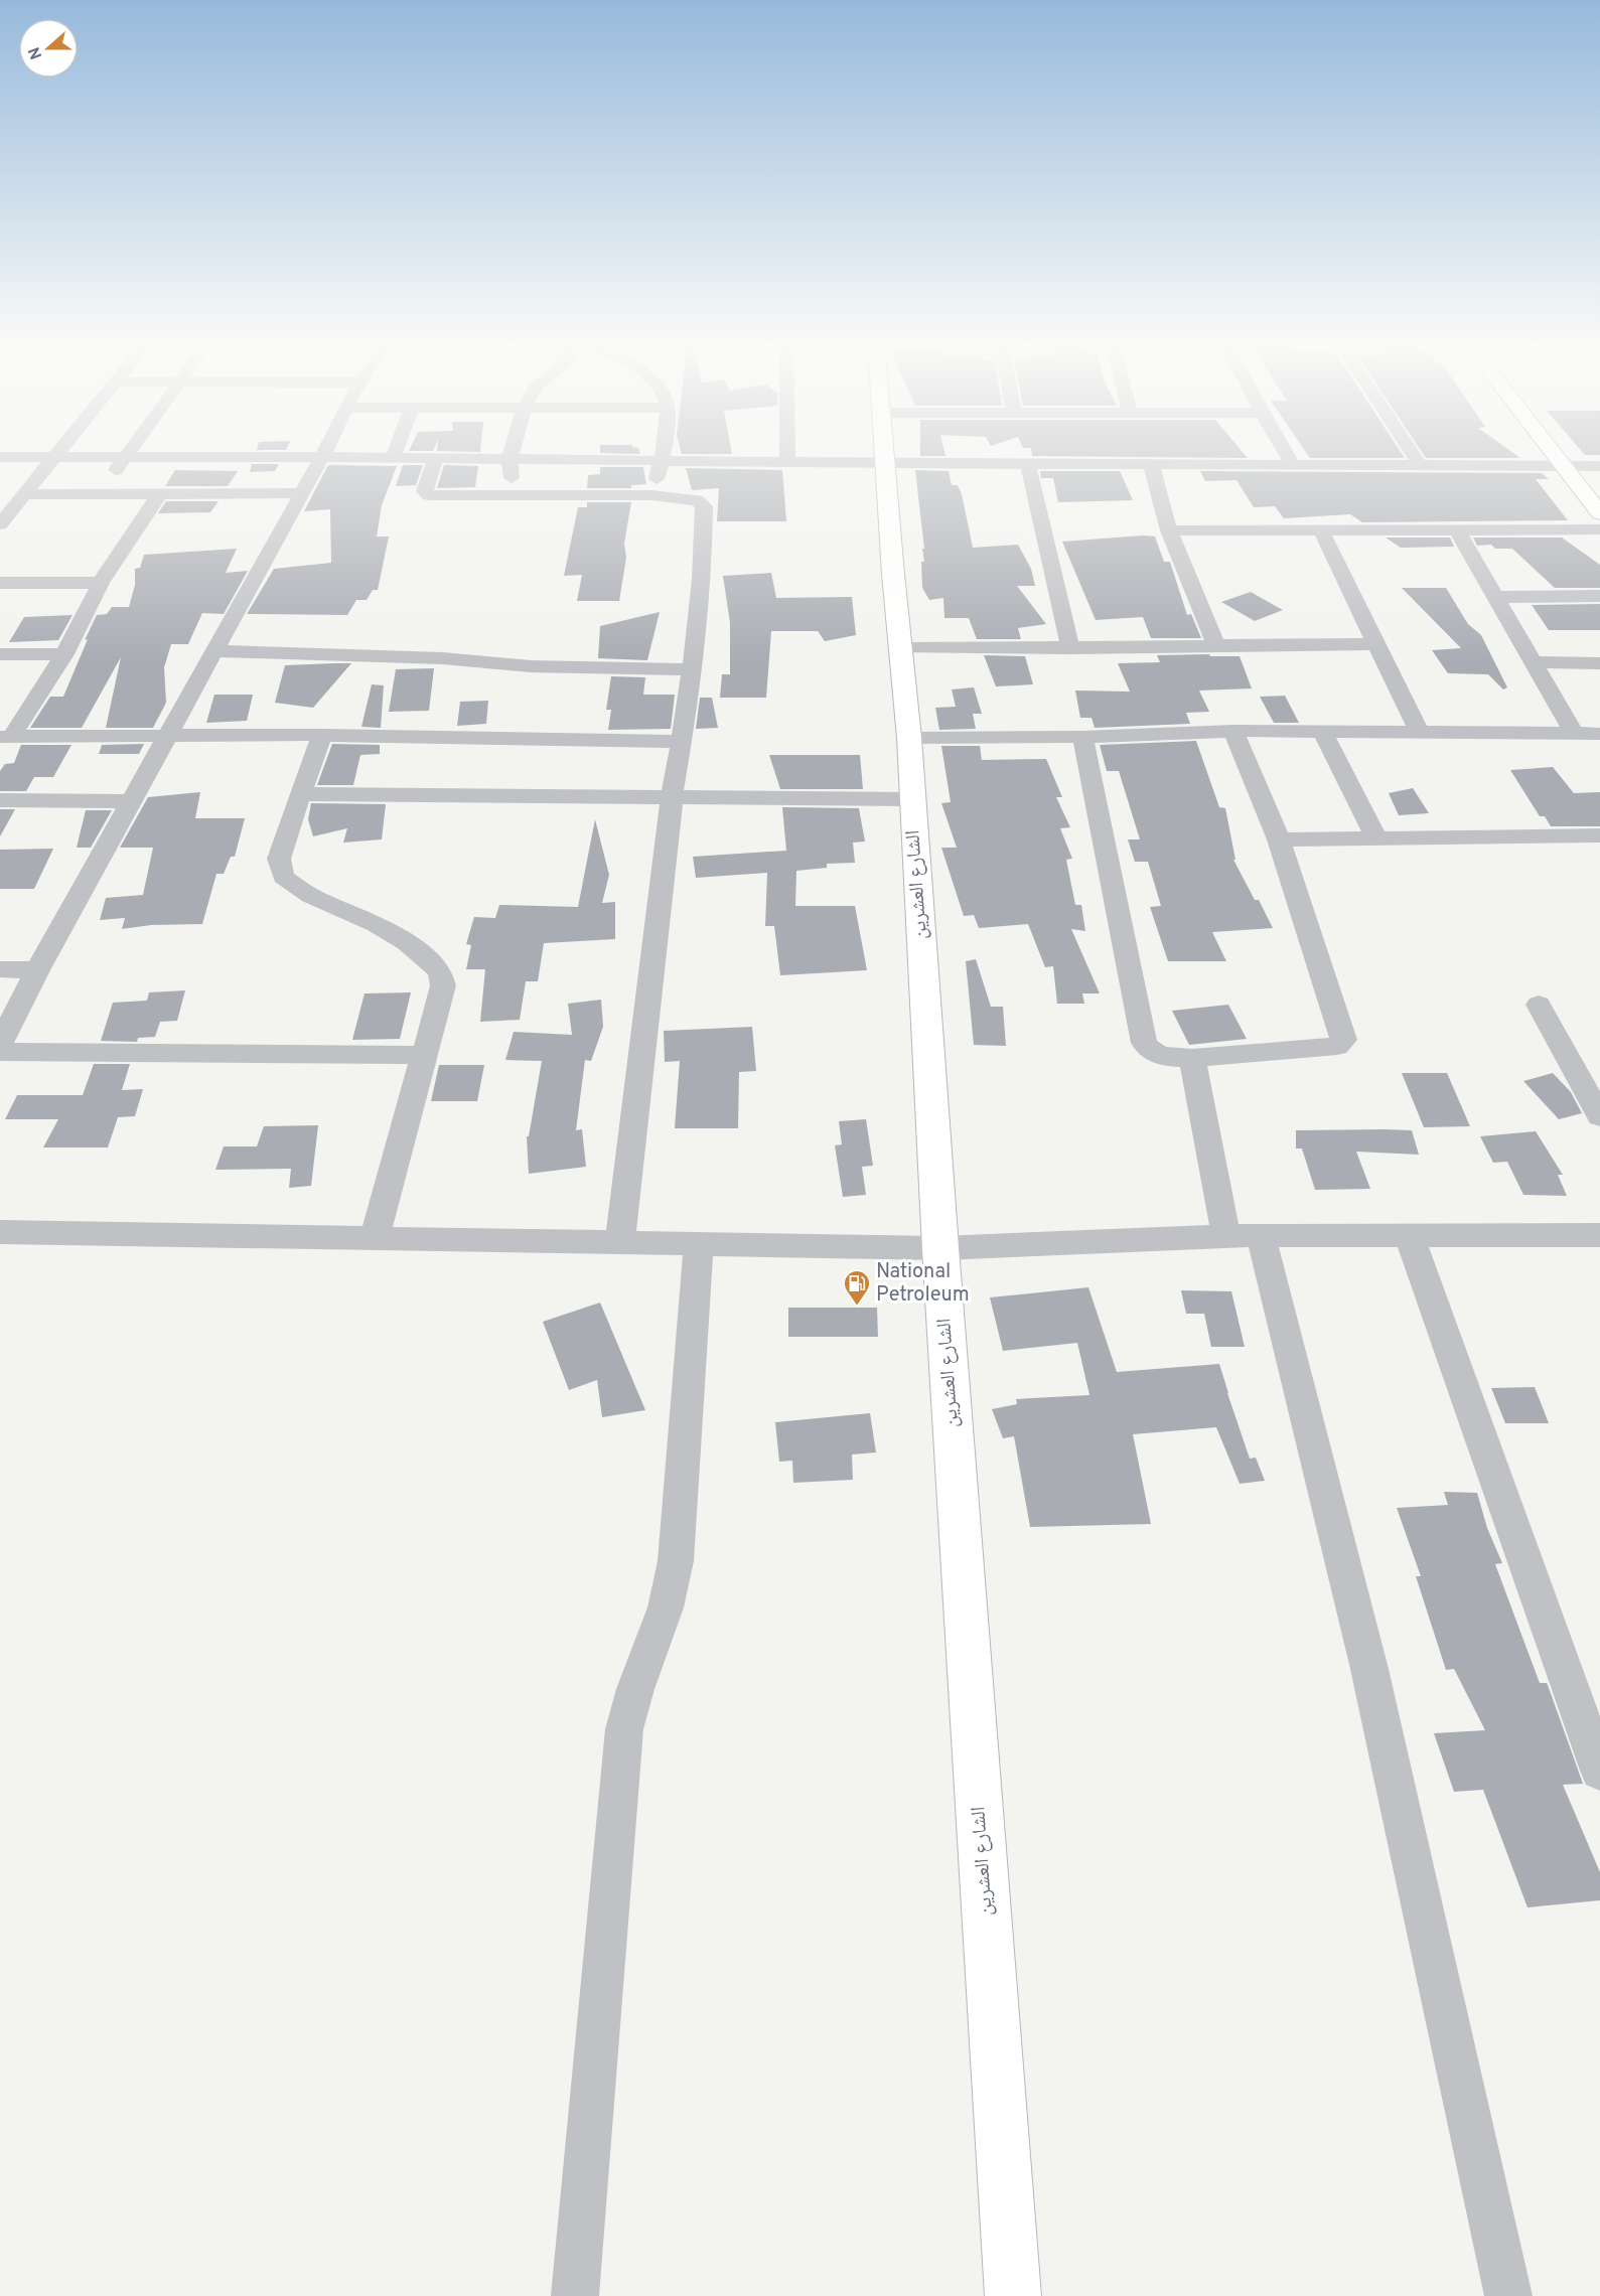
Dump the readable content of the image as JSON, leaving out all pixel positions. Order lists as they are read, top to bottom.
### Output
{
  "streets": {
    "street": ["الشارع العشرين"]
  },
  "places": {
    "fuel station": ["National Petroleum"]
  },
  "north": "left"
}
